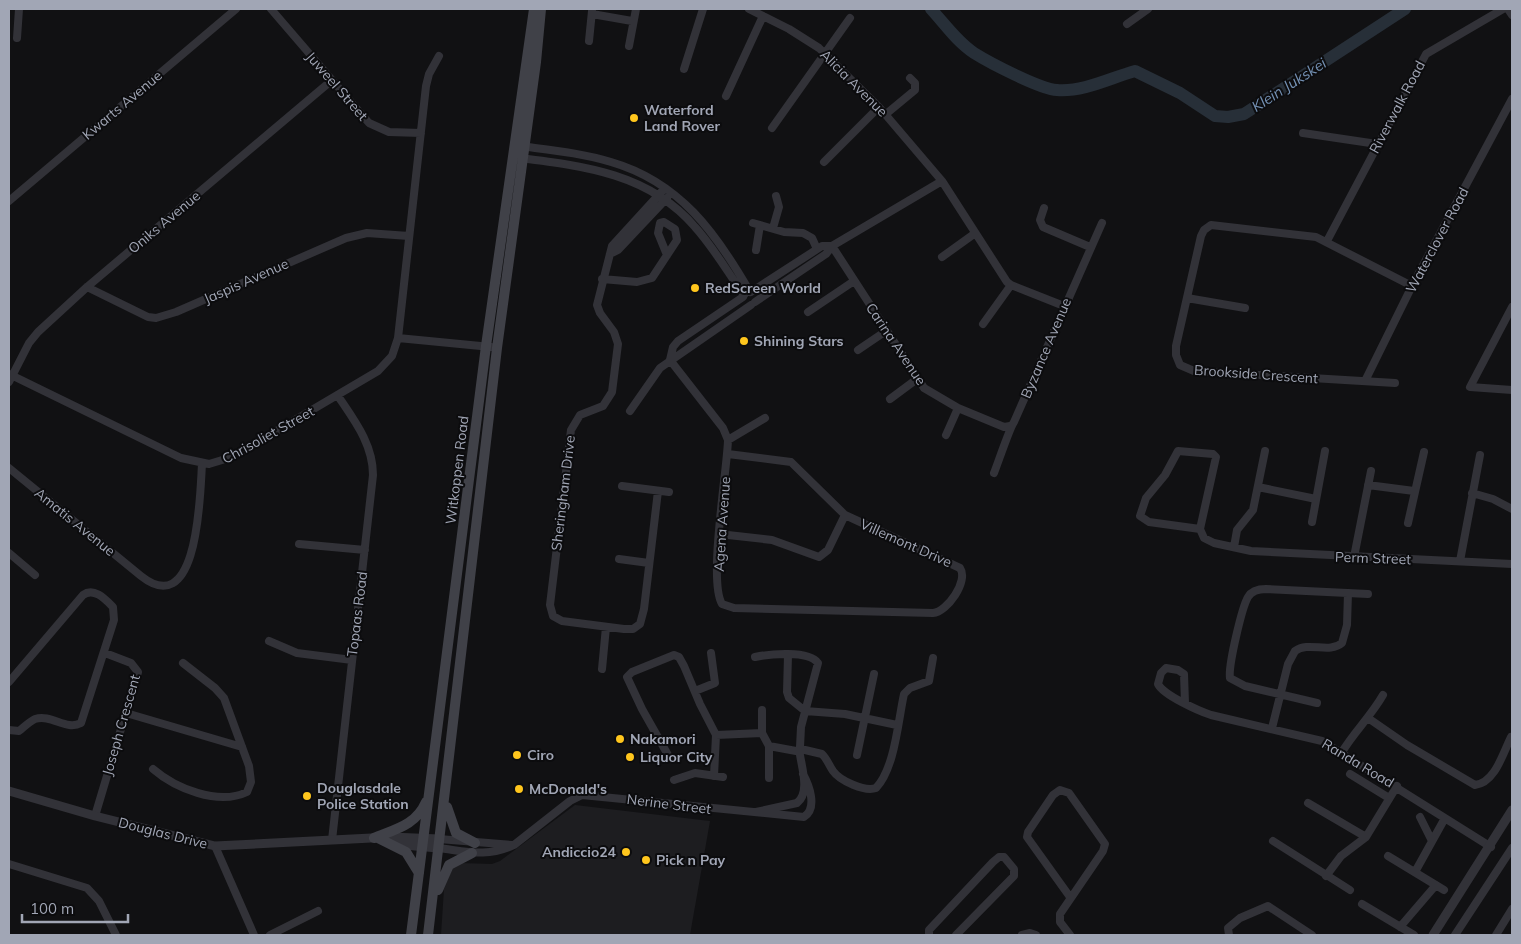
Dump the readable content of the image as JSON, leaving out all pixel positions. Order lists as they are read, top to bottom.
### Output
{
  "streets": {
    "main road": ["Witkoppen Road"],
    "street": [
      "Alicia Avenue",
      "Juweel Street",
      "Kwarts Avenue",
      "Riverwalk Road",
      "Oniks Avenue",
      "Waterclover Road",
      "Jaspis Avenue",
      "Carina Avenue",
      "Byzance Avenue",
      "Brookside Crescent",
      "Chrisoliet Street",
      "Sheringham Drive",
      "Amatis Avenue",
      "Agena Avenue",
      "Villemont Drive",
      "Perm Street",
      "Topaas Road",
      "Joseph Crescent",
      "Randa Road",
      "Nerine Street",
      "Douglas Drive"
    ]
  },
  "crossings": [
    ["Juweel Street", "Oniks Avenue"],
    ["Juweel Street", "Chrisoliet Street"],
    ["Riverwalk Road", "Brookside Crescent"],
    ["Oniks Avenue", "Jaspis Avenue"],
    ["Oniks Avenue", "Chrisoliet Street"],
    ["Waterclover Road", "Brookside Crescent"],
    ["Jaspis Avenue", "Chrisoliet Street"],
    ["Carina Avenue", "Byzance Avenue"],
    ["Chrisoliet Street", "Amatis Avenue"],
    ["Chrisoliet Street", "Topaas Road"],
    ["Witkoppen Road", "Nerine Street"],
    ["Witkoppen Road", "Douglas Drive"],
    ["Agena Avenue", "Villemont Drive"],
    ["Topaas Road", "Douglas Drive"],
    ["Joseph Crescent", "Douglas Drive"],
    ["Nerine Street", "Douglas Drive"]
  ],
  "water": ["Klein Jukskei"],
  "places": [
    "Waterford Land Rover",
    "RedScreen World",
    "Shining Stars",
    "Nakamori",
    "Ciro",
    "Liquor City",
    "McDonald's",
    "Douglasdale Police Station",
    "Andiccio24",
    "Pick n Pay"
  ],
  "scale_bar": "100 m"
}
